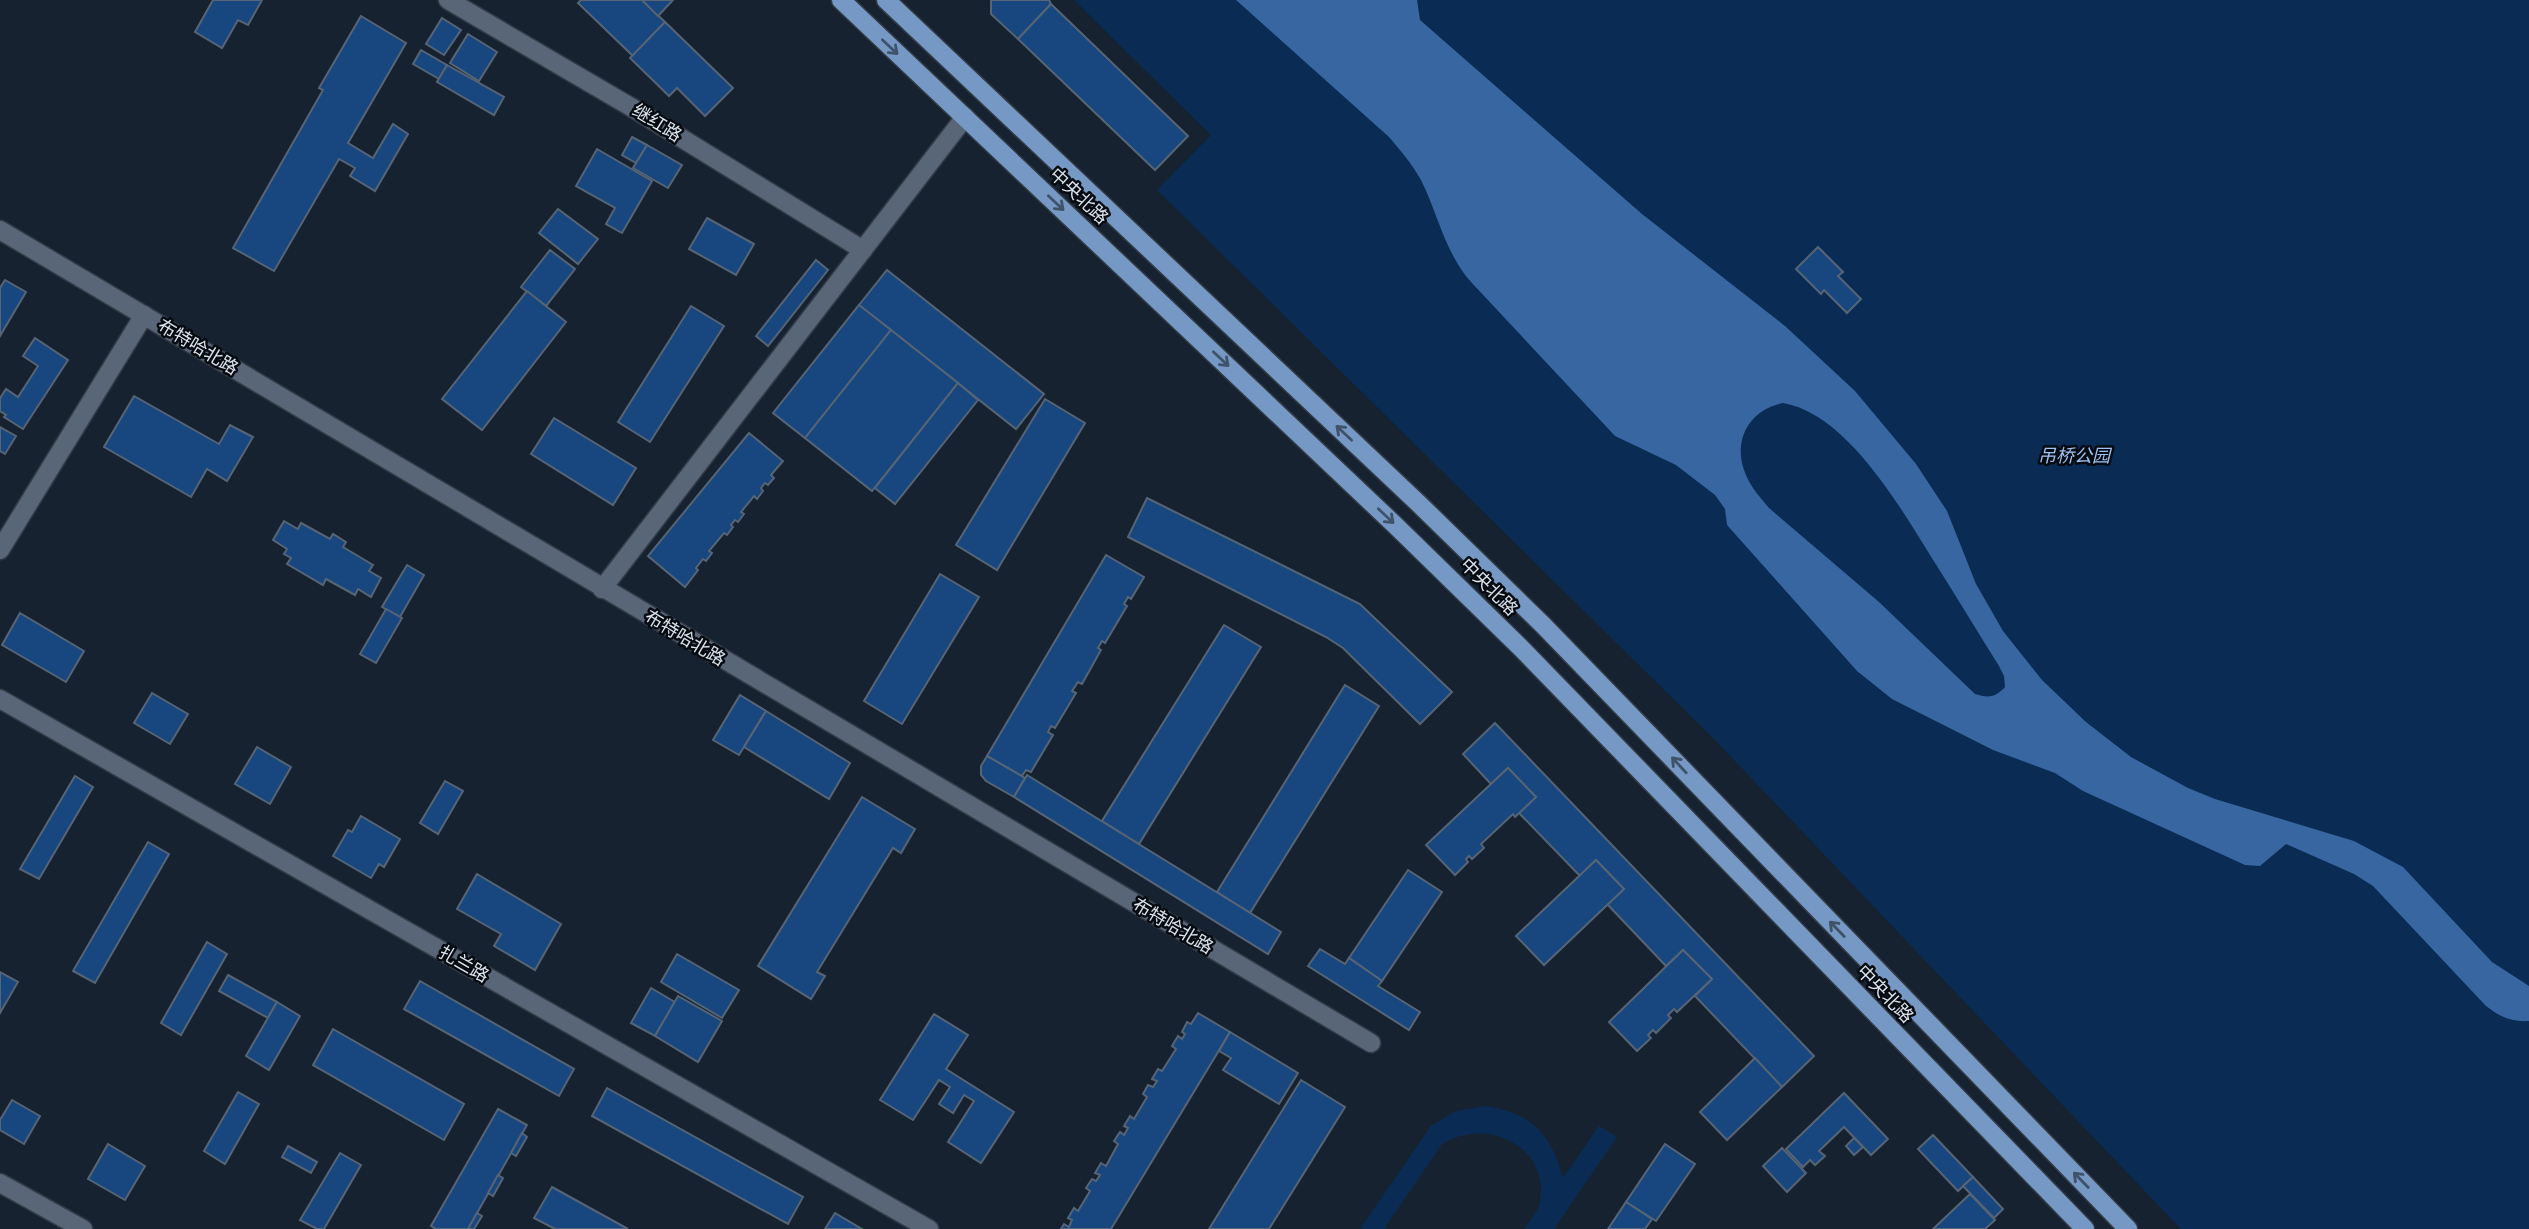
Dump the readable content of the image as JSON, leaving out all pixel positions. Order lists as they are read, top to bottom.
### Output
{
  "streets": {
    "main road": ["中央北路"],
    "street": ["继红路", "布特哈北路", "扎兰路"]
  },
  "parks": ["吊桥公园"]
}
